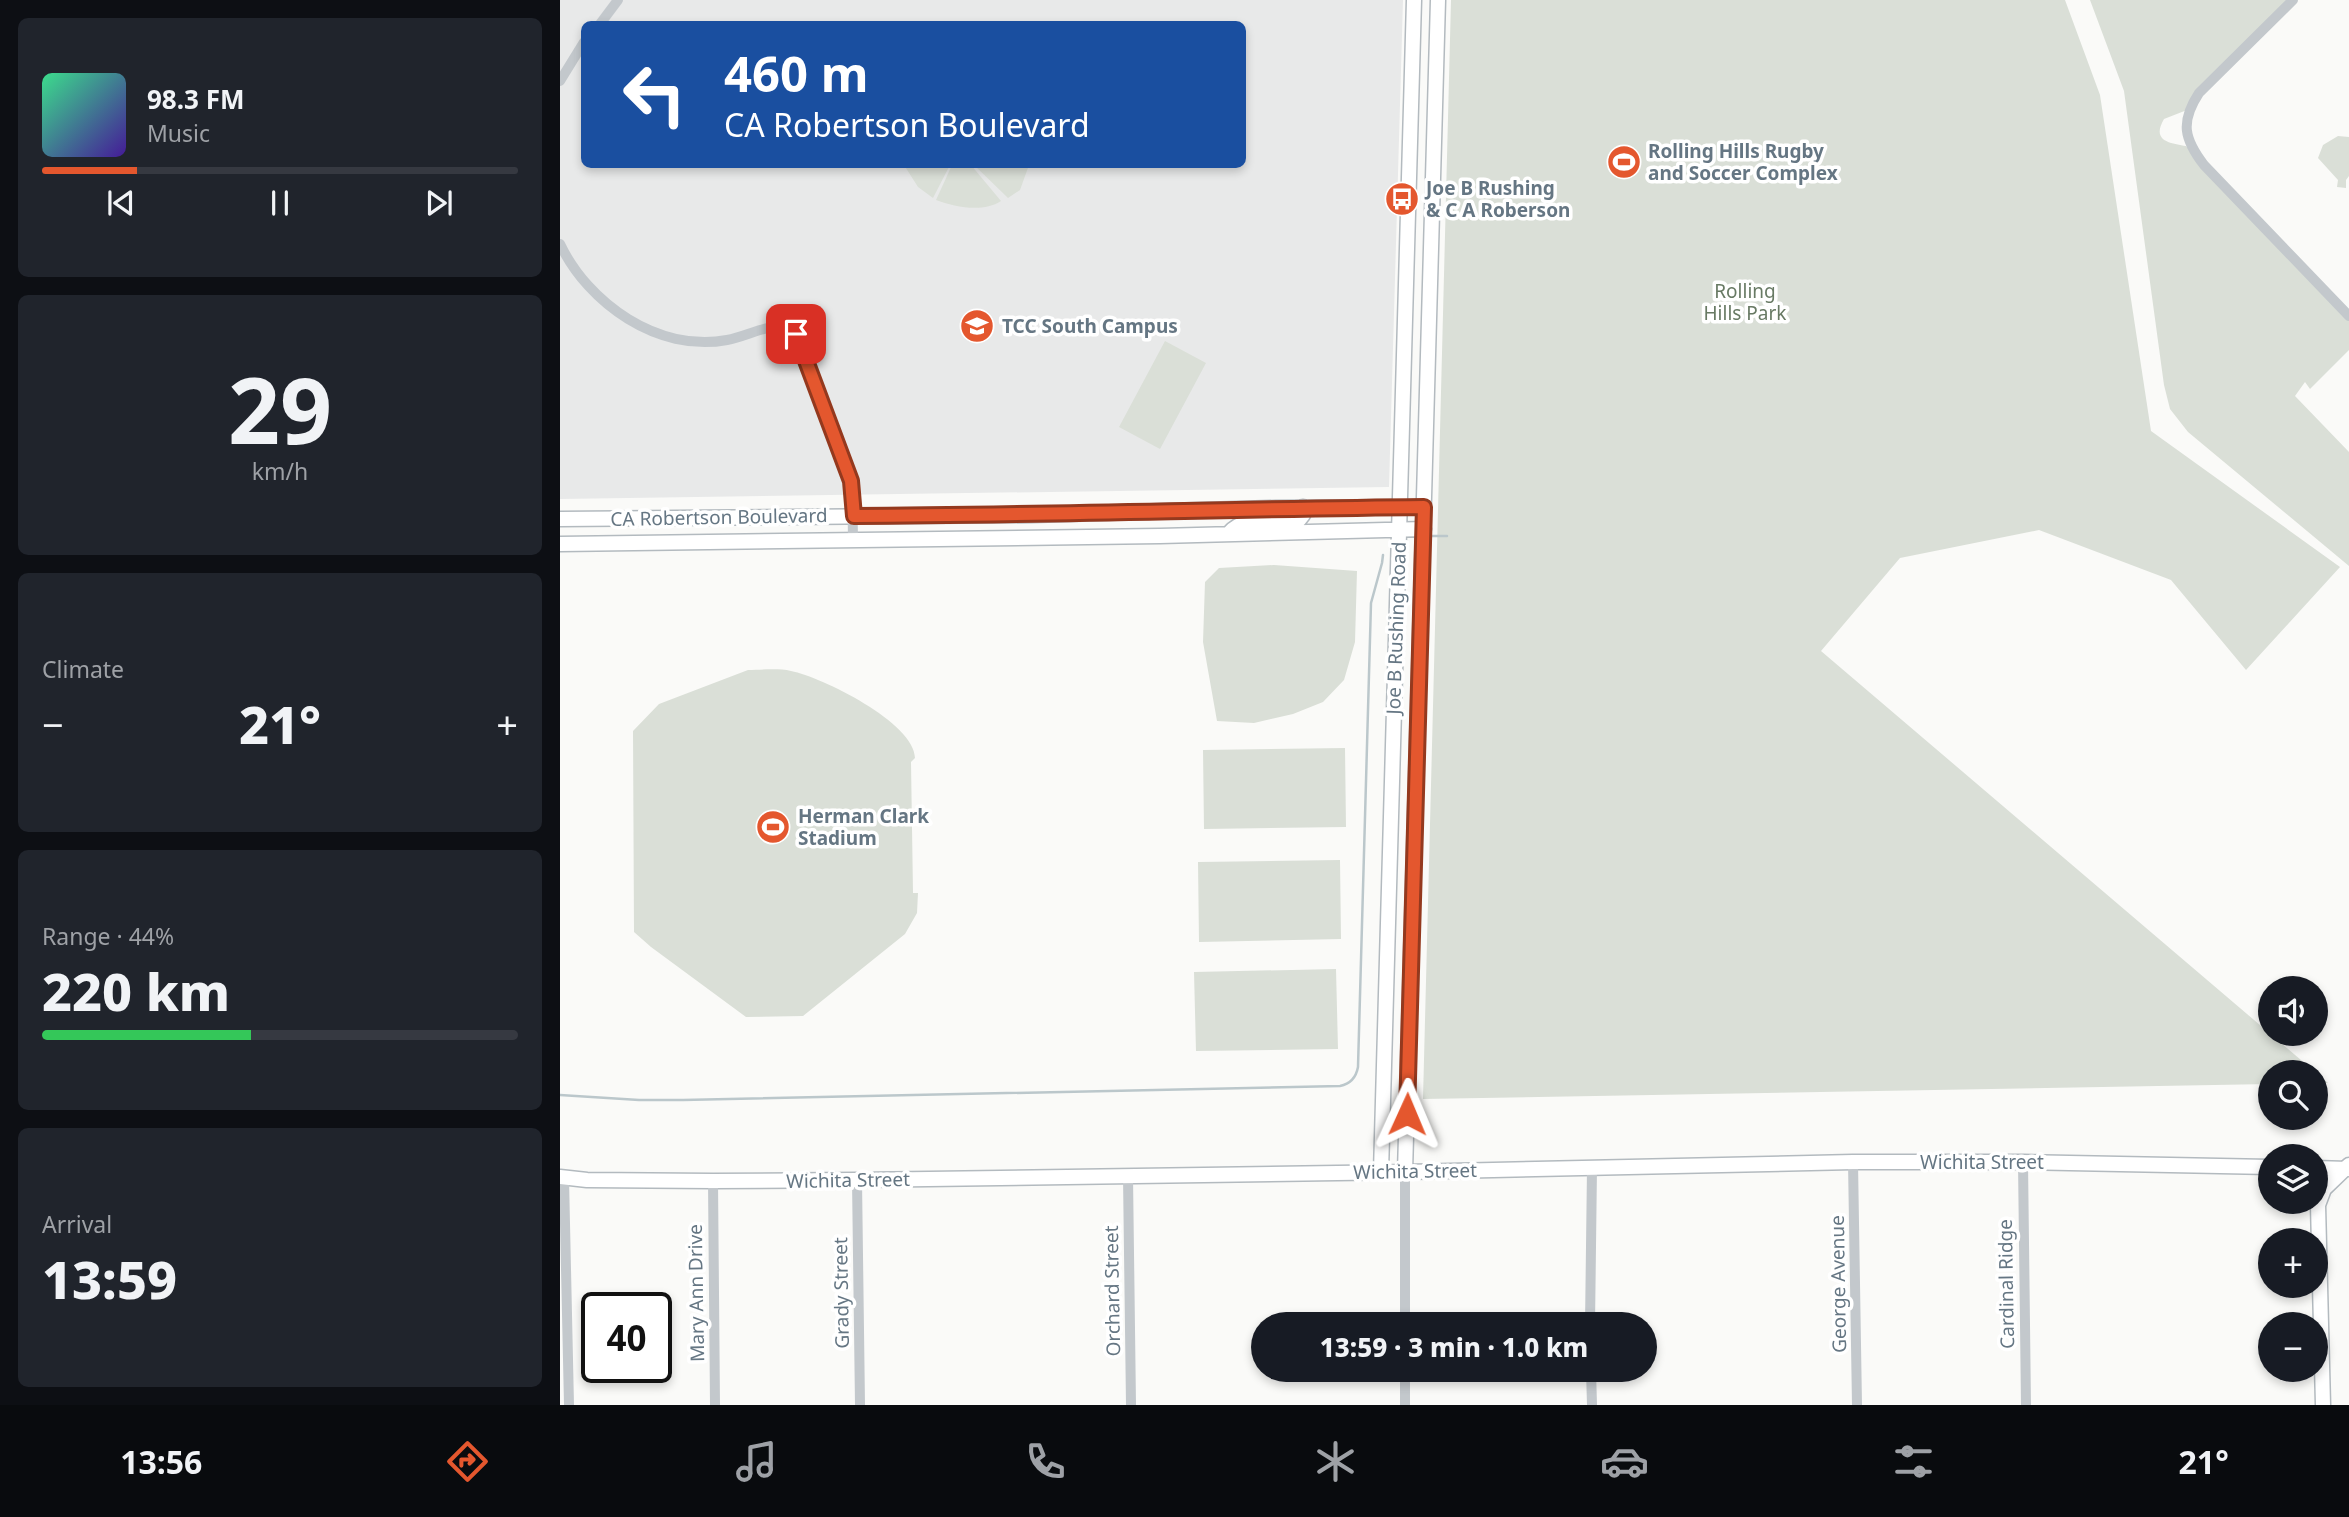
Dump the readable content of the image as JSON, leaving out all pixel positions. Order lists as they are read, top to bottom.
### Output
{
  "streets": {
    "street": [
      "CA Robertson Boulevard",
      "Joe B Rushing Road",
      "Wichita Street",
      "George Avenue",
      "Cardinal Ridge",
      "Orchard Street",
      "Mary Ann Drive",
      "Grady Street"
    ]
  },
  "crossings": [
    ["CA Robertson Boulevard", "Joe B Rushing Road"],
    ["Joe B Rushing Road", "Wichita Street"],
    ["Wichita Street", "George Avenue"],
    ["Wichita Street", "Cardinal Ridge"],
    ["Wichita Street", "Orchard Street"],
    ["Wichita Street", "Mary Ann Drive"],
    ["Wichita Street", "Grady Street"]
  ],
  "parks": ["Rolling Hills Park"],
  "places": {
    "sports": ["Rolling Hills Rugby and Soccer Complex", "Herman Clark Stadium"],
    "bus stop": ["Joe B Rushing & C A Roberson"],
    "school or university": ["TCC South Campus"]
  },
  "page": {
    "turn": ["460 m", "CA Robertson Boulevard"],
    "song": ["98.3 FM", "Music"],
    "tile": [
      ["29", "km/h"],
      "Climate",
      ["Range · 44%", "220 km"],
      ["Arrival", "13:59"]
    ],
    "heat": ["−", "21°", "+"],
    "map_buttons": ["+", "−"],
    "limit": "40",
    "trip": "13:59 · 3 min · 1.0 km",
    "tabs": ["13:56", "21°"]
  }
}
